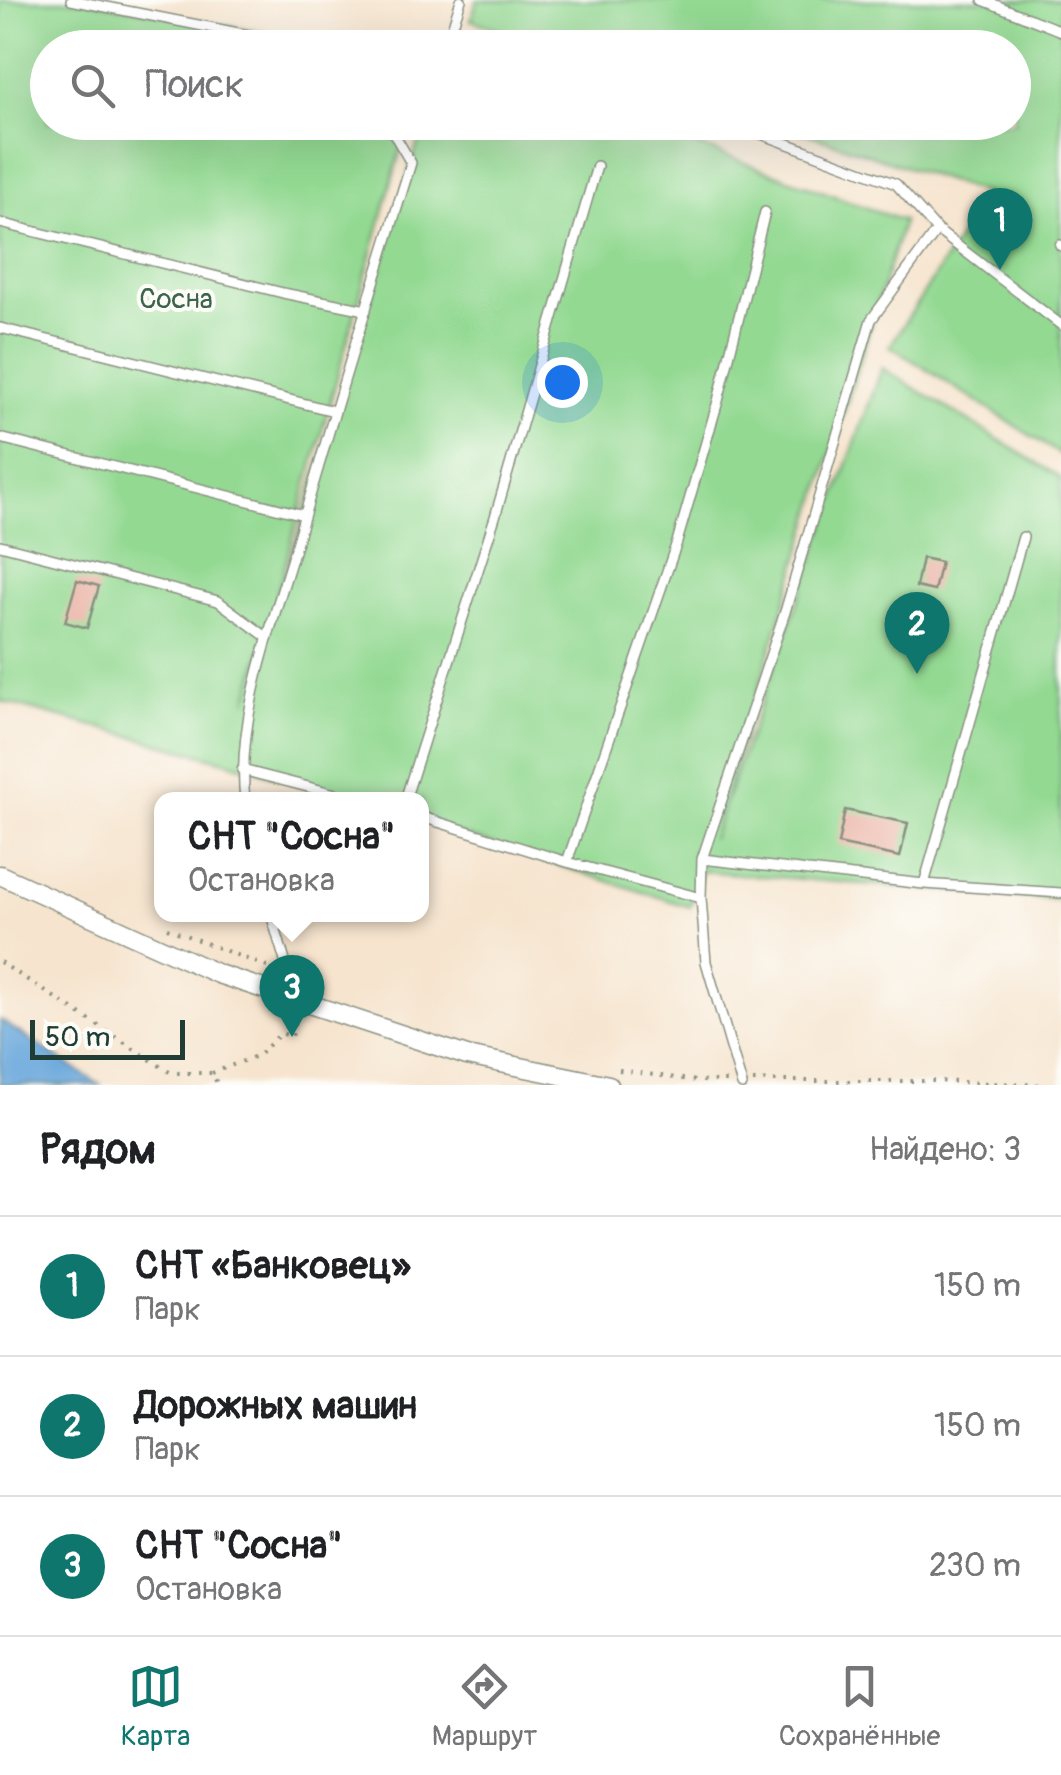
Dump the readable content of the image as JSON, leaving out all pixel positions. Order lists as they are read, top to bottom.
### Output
{
  "parks": ["Сосна"],
  "scale_bar": "50 m",
  "page": {
    "search": "Поиск",
    "pins": ["1", "2", "3"],
    "popup": ["СНТ \"Сосна\"", "Остановка"],
    "scale": "50 m",
    "heading": ["Рядом", "Найдено: 3"],
    "list": [
      {
        "mark": "1",
        "name": "СНТ «Банковец»",
        "note": "Парк",
        "value": "150 m"
      },
      {
        "mark": "2",
        "name": "Дорожных машин",
        "note": "Парк",
        "value": "150 m"
      },
      {
        "mark": "3",
        "name": "СНТ \"Сосна\"",
        "note": "Остановка",
        "value": "230 m"
      }
    ],
    "nav": ["Карта", "Маршрут", "Сохранённые"]
  }
}
